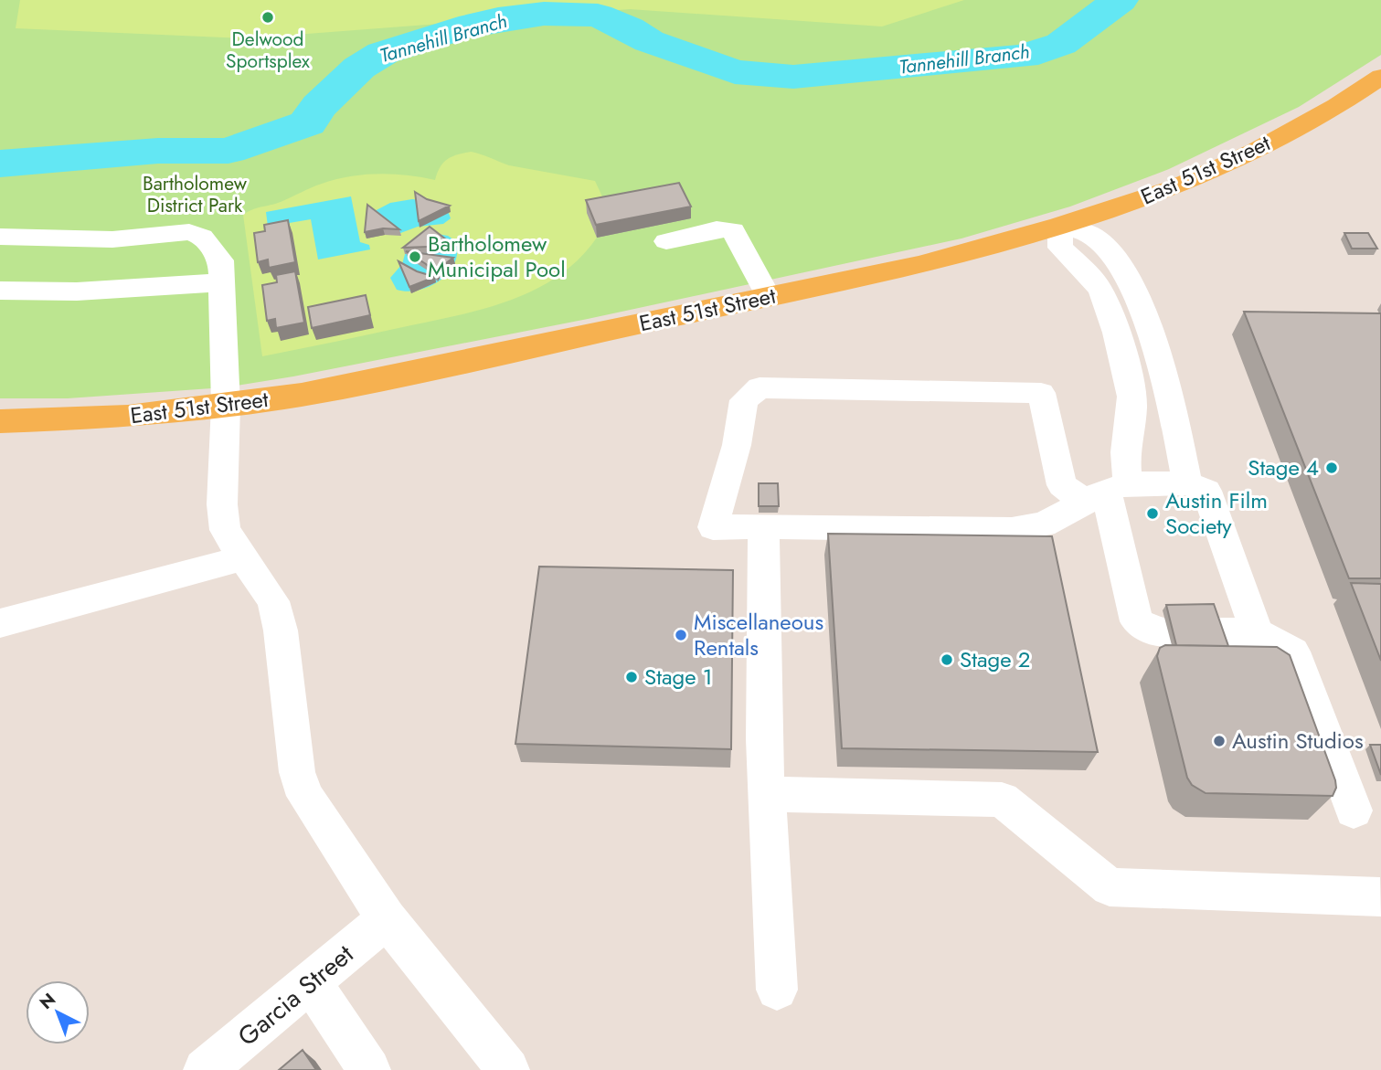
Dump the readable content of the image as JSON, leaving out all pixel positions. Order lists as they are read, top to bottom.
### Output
{
  "streets": {
    "main road": ["East 51st Street"],
    "lane": ["Garcia Street"]
  },
  "water": ["Tannehill Branch"],
  "parks": ["Bartholomew District Park"],
  "places": [
    "Delwood Sportsplex",
    "Bartholomew Municipal Pool",
    "Stage 4",
    "Austin Film Society",
    "Miscellaneous Rentals",
    "Stage 2",
    "Stage 1",
    "Austin Studios"
  ],
  "north": "top left"
}
